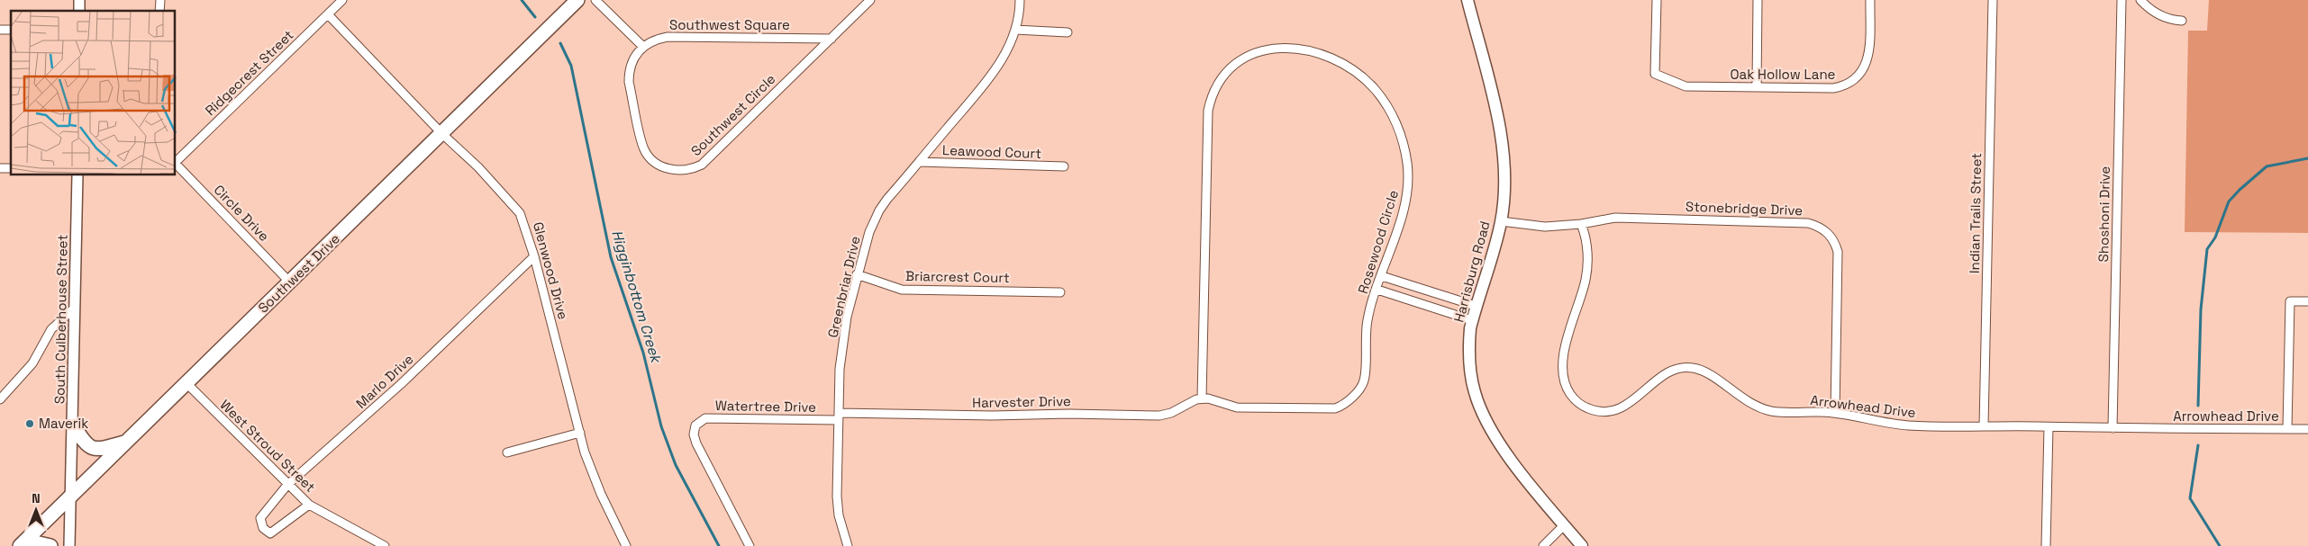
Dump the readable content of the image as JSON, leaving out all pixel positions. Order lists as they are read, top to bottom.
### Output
{
  "streets": {
    "main road": ["Harrisburg Road", "Southwest Drive"],
    "street": [
      "Southwest Square",
      "Ridgecrest Street",
      "Oak Hollow Lane",
      "Southwest Circle",
      "Leawood Court",
      "Stonebridge Drive",
      "Circle Drive",
      "Indian Trails Street",
      "Shoshoni Drive",
      "Rosewood Circle",
      "Glenwood Drive",
      "Briarcrest Court",
      "Greenbriar Drive",
      "South Culberhouse Street",
      "Marlo Drive",
      "Harvester Drive",
      "Watertree Drive",
      "Arrowhead Drive",
      "West Stroud Street"
    ]
  },
  "crossings": [
    ["Southwest Square", "Southwest Circle"],
    ["Ridgecrest Street", "Glenwood Drive"],
    ["Leawood Court", "Greenbriar Drive"],
    ["Stonebridge Drive", "Harrisburg Road"],
    ["Stonebridge Drive", "Arrowhead Drive"],
    ["Circle Drive", "Southwest Drive"],
    ["Indian Trails Street", "Arrowhead Drive"],
    ["Shoshoni Drive", "Arrowhead Drive"],
    ["Rosewood Circle", "Harvester Drive"],
    ["Glenwood Drive", "Southwest Drive"],
    ["Glenwood Drive", "Marlo Drive"],
    ["Southwest Drive", "South Culberhouse Street"],
    ["Southwest Drive", "West Stroud Street"],
    ["Briarcrest Court", "Greenbriar Drive"],
    ["Greenbriar Drive", "Harvester Drive"],
    ["Greenbriar Drive", "Watertree Drive"],
    ["Marlo Drive", "West Stroud Street"],
    ["Harvester Drive", "Watertree Drive"]
  ],
  "water": ["Higginbottom Creek"],
  "places": ["Maverik"],
  "north": "top"
}
